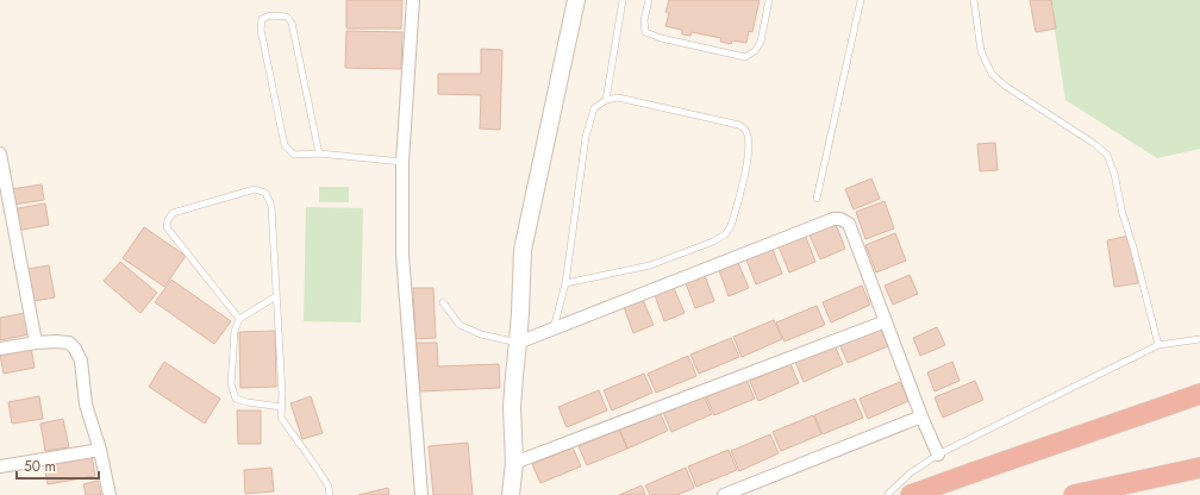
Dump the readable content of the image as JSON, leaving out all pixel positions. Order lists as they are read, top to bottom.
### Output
{
  "scale_bar": "50 m"
}
